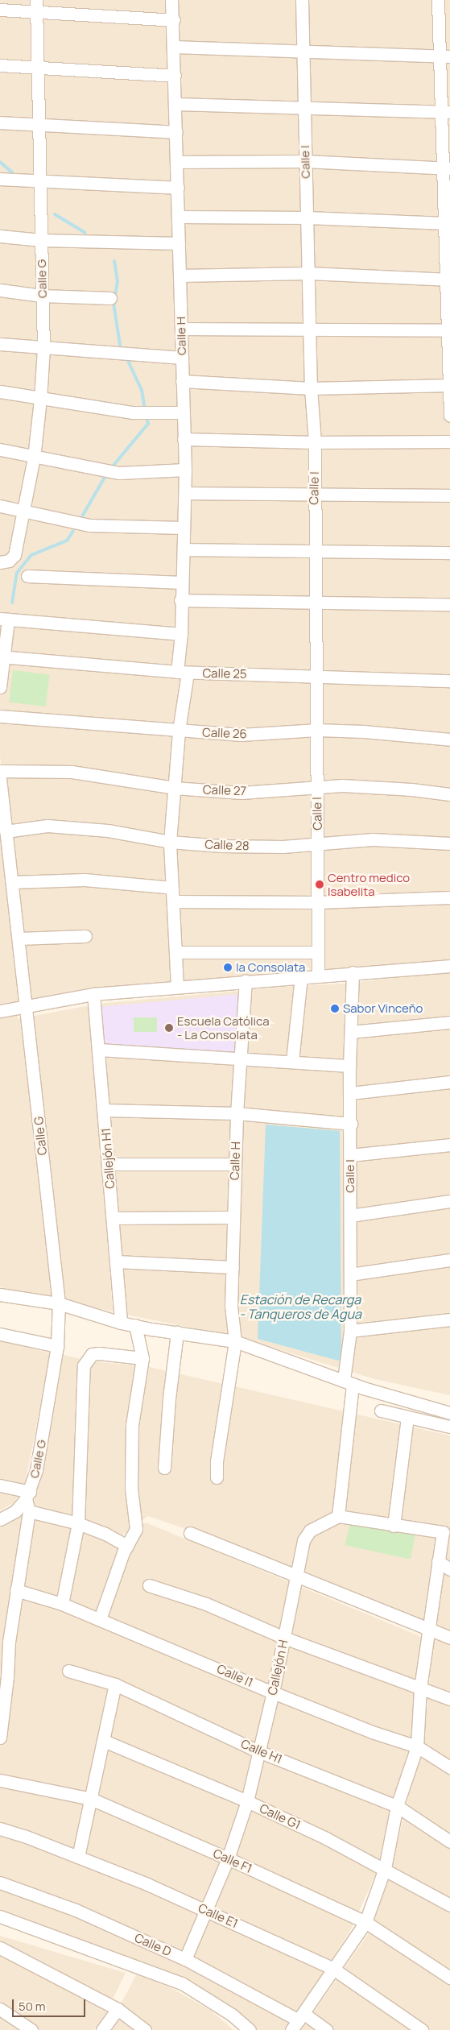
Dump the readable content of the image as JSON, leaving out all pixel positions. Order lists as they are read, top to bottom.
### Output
{
  "streets": {
    "street": [
      "Calle I",
      "Calle G",
      "Calle H",
      "Calle 25",
      "Calle 26",
      "Calle 27",
      "Calle 28",
      "Callejón H1",
      "Callejón H",
      "Calle I1",
      "Calle H1",
      "Calle G1",
      "Calle F1",
      "Calle E1",
      "Calle D"
    ]
  },
  "crossings": [
    ["Calle I", "Calle 25"],
    ["Calle I", "Calle 26"],
    ["Calle I", "Calle 27"],
    ["Calle I", "Calle 28"],
    ["Calle G", "Calle 28"],
    ["Calle H", "Calle 25"],
    ["Calle H", "Calle 26"],
    ["Calle H", "Calle 27"],
    ["Calle H", "Calle 28"],
    ["Callejón H", "Calle I1"],
    ["Callejón H", "Calle H1"],
    ["Callejón H", "Calle G1"],
    ["Callejón H", "Calle F1"],
    ["Callejón H", "Calle E1"],
    ["Callejón H", "Calle D"]
  ],
  "water": ["Estación de Recarga - Tanqueros de Agua"],
  "places": [
    "Centro medico Isabelita",
    "la Consolata",
    "Sabor Vinceño",
    "Escuela Católica - La Consolata"
  ],
  "scale_bar": "50 m"
}
